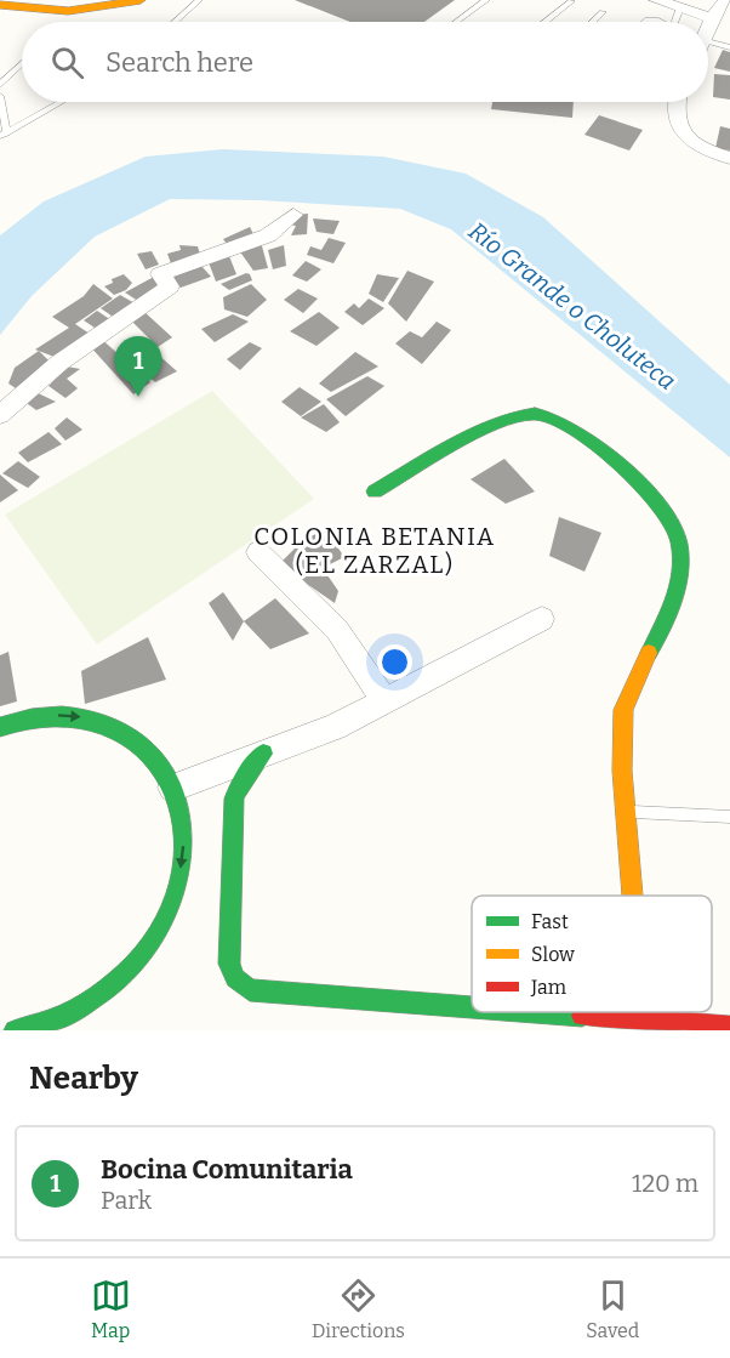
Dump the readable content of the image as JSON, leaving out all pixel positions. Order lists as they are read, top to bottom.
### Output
{
  "districts": ["COLONIA BETANIA (EL ZARZAL)"],
  "water": ["Río Grande o Choluteca"],
  "legend": ["Fast", "Slow", "Jam"],
  "page": {
    "search": "Search here",
    "pins": "1",
    "heading": "Nearby",
    "list": [
      {
        "mark": "1",
        "name": "Bocina Comunitaria",
        "note": "Park",
        "value": "120 m"
      }
    ],
    "nav": ["Map", "Directions", "Saved"]
  }
}
